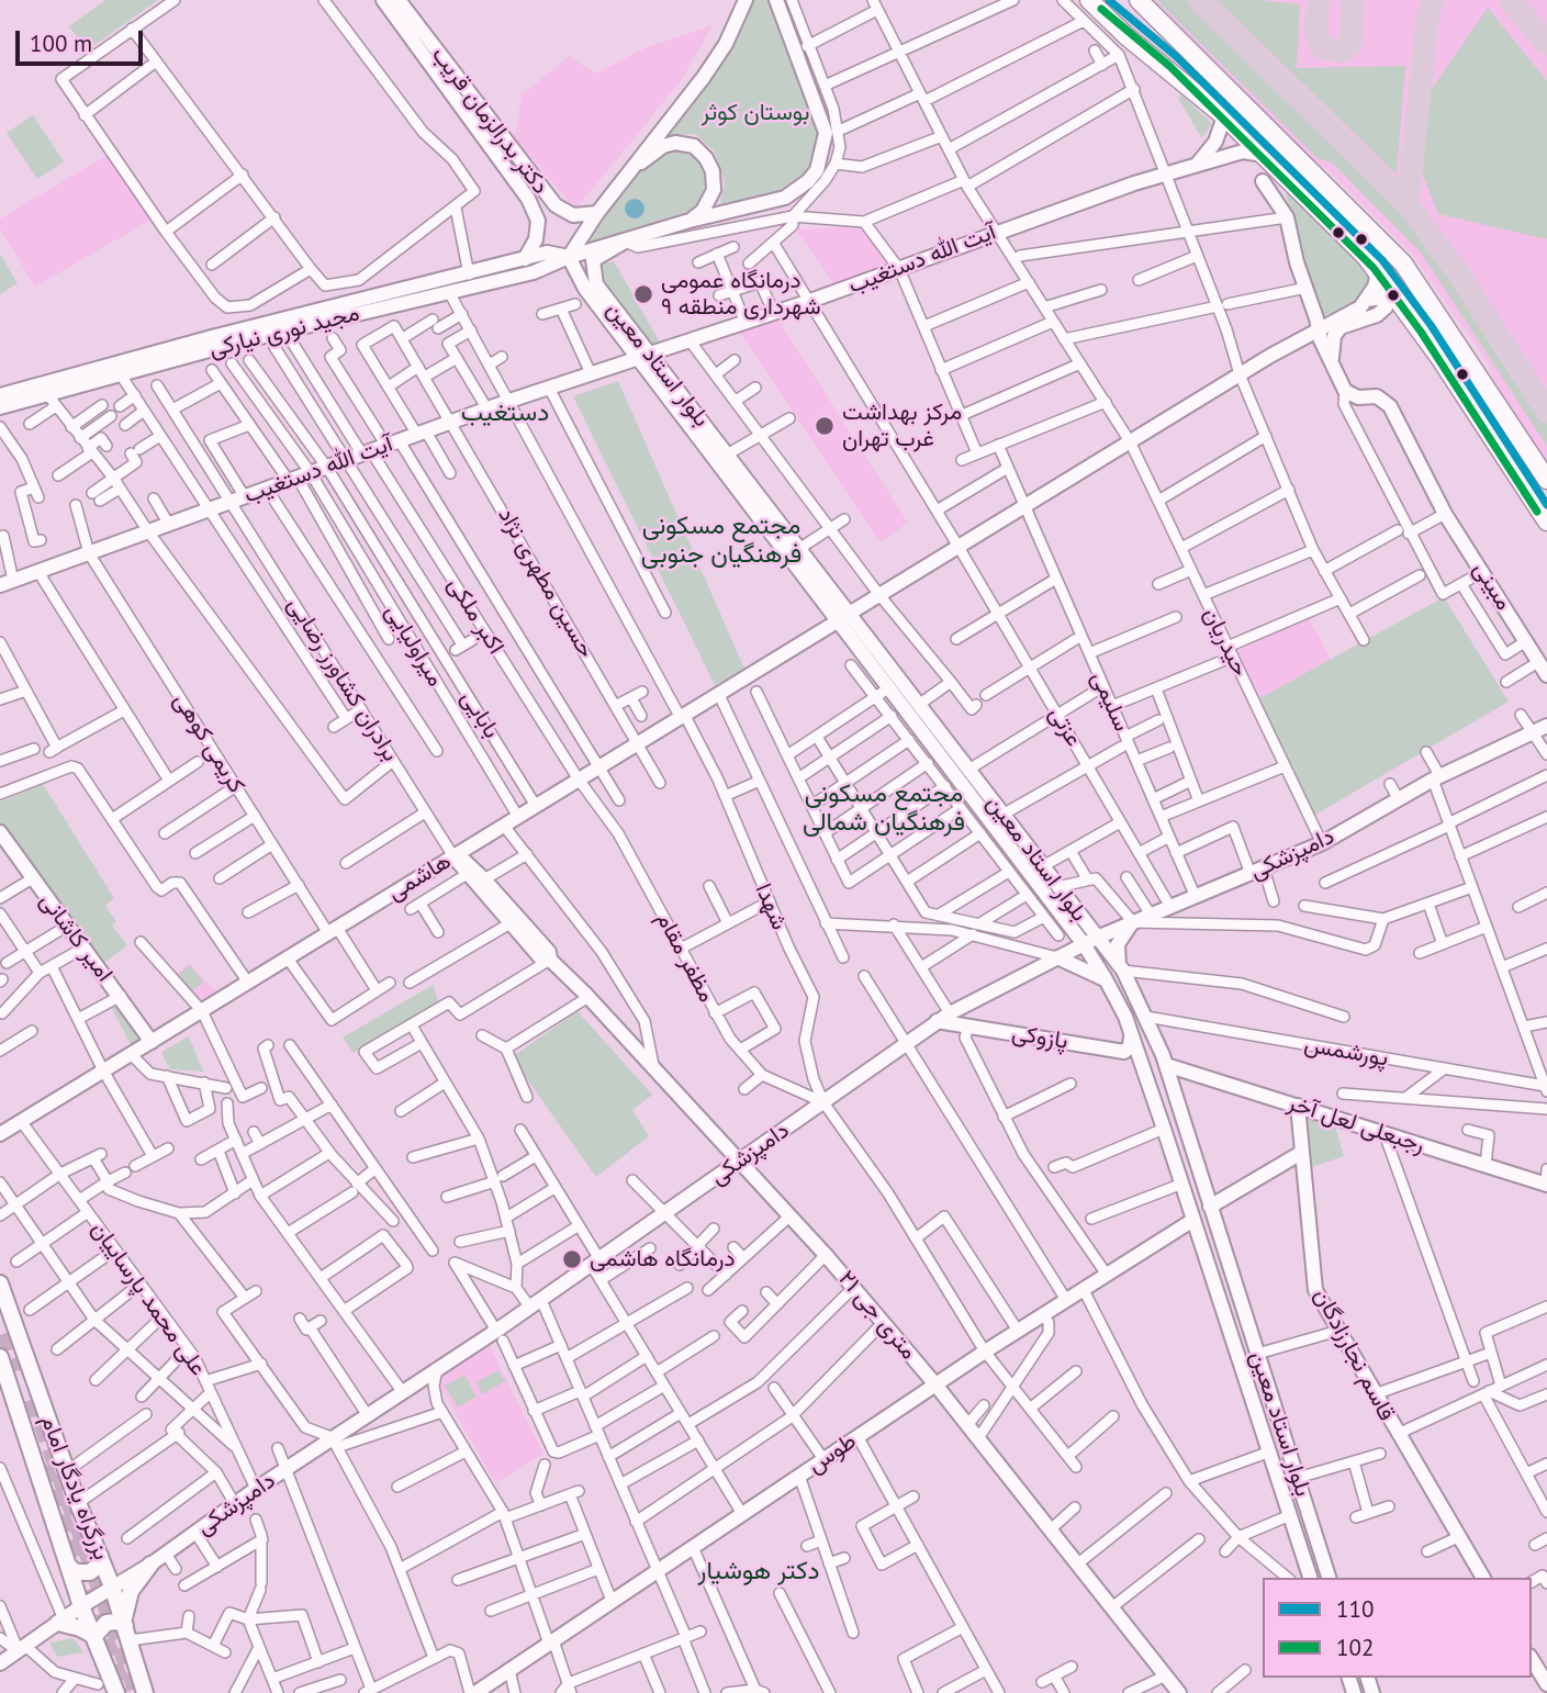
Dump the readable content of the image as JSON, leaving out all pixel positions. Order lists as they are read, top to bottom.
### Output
{
  "streets": {
    "main road": [
      "دکتر بدرالزمان قریب",
      "آیت الله دستغیب",
      "مجید نوری نیارکی",
      "بلوار استاد معین",
      "مبینی",
      "دامپزشکی",
      "هاشمی",
      "امیر کاشانی",
      "پازوکی",
      "رجبعلی لعل آخر",
      "۲۱ متری جی",
      "قاسم نجارزادگان",
      "طوس",
      "بزرگراه یادگار امام"
    ],
    "street": [
      "حسین مطهری نژاد",
      "اکبر ملکی",
      "حیدریان",
      "میراولیایی",
      "برادران کشاورز رضایی",
      "سلیمی",
      "بابایی",
      "عزتی",
      "کریمی کوهی",
      "شهدا",
      "مظفر مقام",
      "پورشمس",
      "علی محمد پارساییان"
    ]
  },
  "crossings": [
    ["دکتر بدرالزمان قریب", "مجید نوری نیارکی"],
    ["آیت الله دستغیب", "بلوار استاد معین"],
    ["آیت الله دستغیب", "حسین مطهری نژاد"],
    ["آیت الله دستغیب", "اکبر ملکی"],
    ["آیت الله دستغیب", "حیدریان"],
    ["آیت الله دستغیب", "میراولیایی"],
    ["آیت الله دستغیب", "برادران کشاورز رضایی"],
    ["آیت الله دستغیب", "بابایی"],
    ["آیت الله دستغیب", "عزتی"],
    ["آیت الله دستغیب", "کریمی کوهی"],
    ["آیت الله دستغیب", "شهدا"],
    ["مجید نوری نیارکی", "بلوار استاد معین"],
    ["مجید نوری نیارکی", "شهدا"],
    ["بلوار استاد معین", "دامپزشکی"],
    ["بلوار استاد معین", "هاشمی"],
    ["بلوار استاد معین", "پازوکی"],
    ["بلوار استاد معین", "پورشمس"],
    ["بلوار استاد معین", "رجبعلی لعل آخر"],
    ["بلوار استاد معین", "طوس"],
    ["حسین مطهری نژاد", "هاشمی"],
    ["اکبر ملکی", "هاشمی"],
    ["اکبر ملکی", "مظفر مقام"],
    ["حیدریان", "دامپزشکی"],
    ["حیدریان", "هاشمی"],
    ["میراولیایی", "هاشمی"],
    ["برادران کشاورز رضایی", "هاشمی"],
    ["برادران کشاورز رضایی", "۲۱ متری جی"],
    ["سلیمی", "دامپزشکی"],
    ["سلیمی", "هاشمی"],
    ["بابایی", "هاشمی"],
    ["عزتی", "دامپزشکی"],
    ["عزتی", "هاشمی"],
    ["کریمی کوهی", "هاشمی"],
    ["دامپزشکی", "شهدا"],
    ["دامپزشکی", "مظفر مقام"],
    ["دامپزشکی", "پازوکی"],
    ["دامپزشکی", "علی محمد پارساییان"],
    ["دامپزشکی", "۲۱ متری جی"],
    ["دامپزشکی", "بزرگراه یادگار امام"],
    ["هاشمی", "شهدا"],
    ["هاشمی", "امیر کاشانی"],
    ["هاشمی", "مظفر مقام"],
    ["هاشمی", "علی محمد پارساییان"],
    ["هاشمی", "۲۱ متری جی"],
    ["شهدا", "مظفر مقام"],
    ["رجبعلی لعل آخر", "قاسم نجارزادگان"],
    ["۲۱ متری جی", "طوس"]
  ],
  "districts": [
    "دستغیب",
    "مجتمع مسکونی فرهنگیان جنوبی",
    "مجتمع مسکونی فرهنگیان شمالی",
    "دکتر هوشیار"
  ],
  "parks": ["بوستان کوثر"],
  "places": ["درمانگاه عمومی شهرداری منطقه ۹", "مرکز بهداشت غرب تهران", "درمانگاه هاشمی"],
  "lines": ["transit line 110", "transit line 102"],
  "legend": ["110", "102"],
  "scale_bar": "100 m"
}
